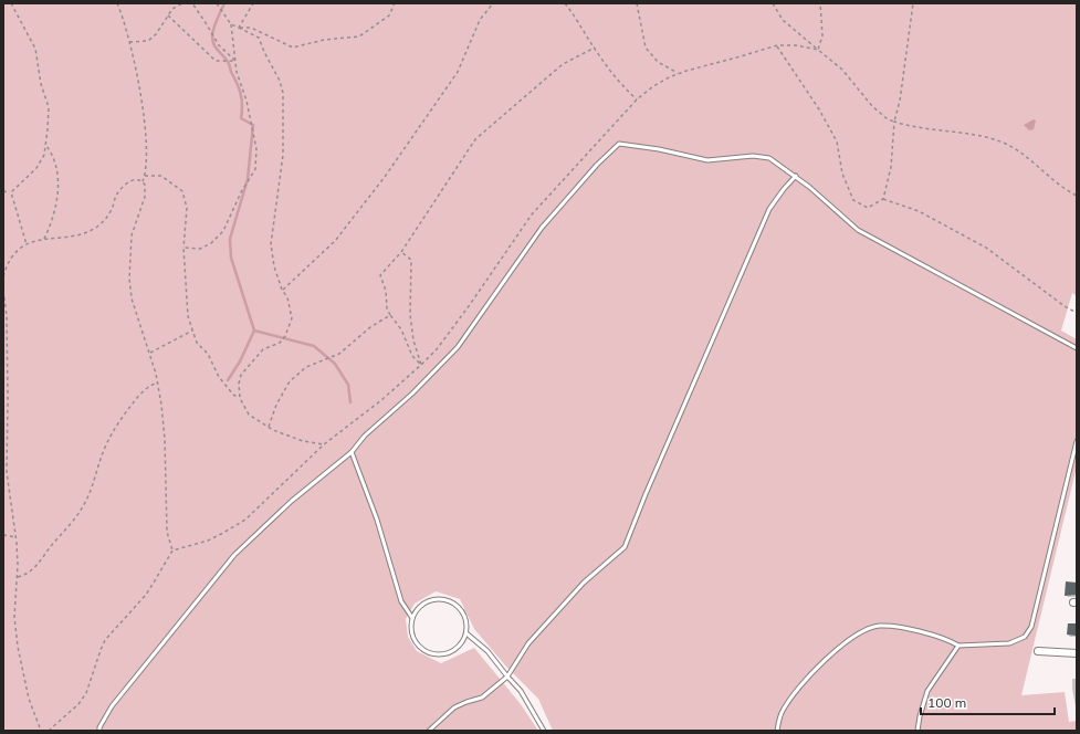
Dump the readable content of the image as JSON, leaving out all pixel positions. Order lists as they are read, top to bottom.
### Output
{
  "scale_bar": "100 m"
}
